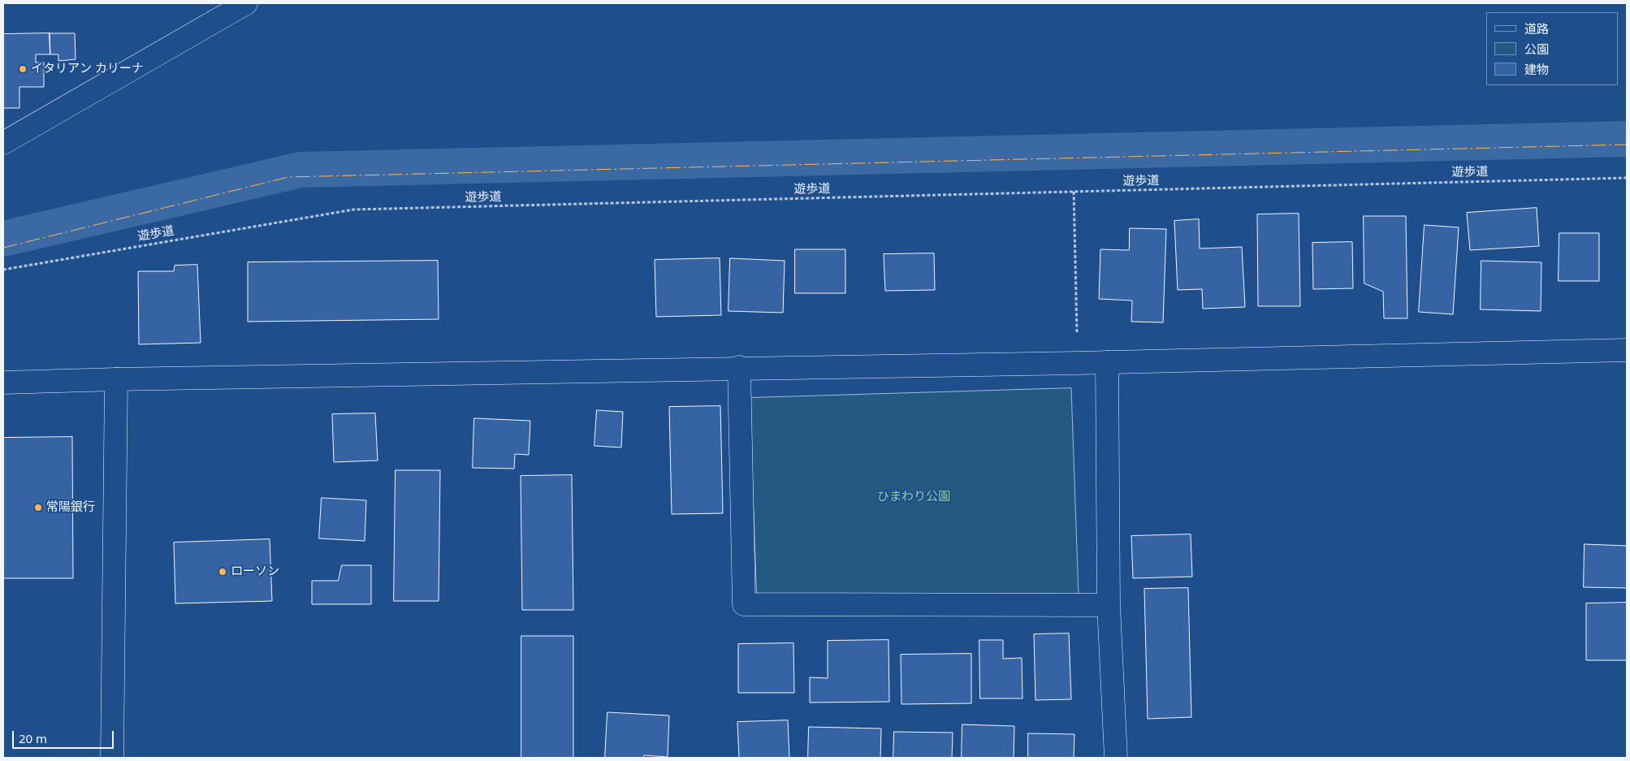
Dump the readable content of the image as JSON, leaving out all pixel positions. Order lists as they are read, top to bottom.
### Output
{
  "streets": {
    "path": ["遊歩道"]
  },
  "parks": ["ひまわり公園"],
  "places": ["イタリアン カリーナ", "常陽銀行", "ローソン"],
  "legend": ["道路", "公園", "建物"],
  "scale_bar": "20 m"
}
